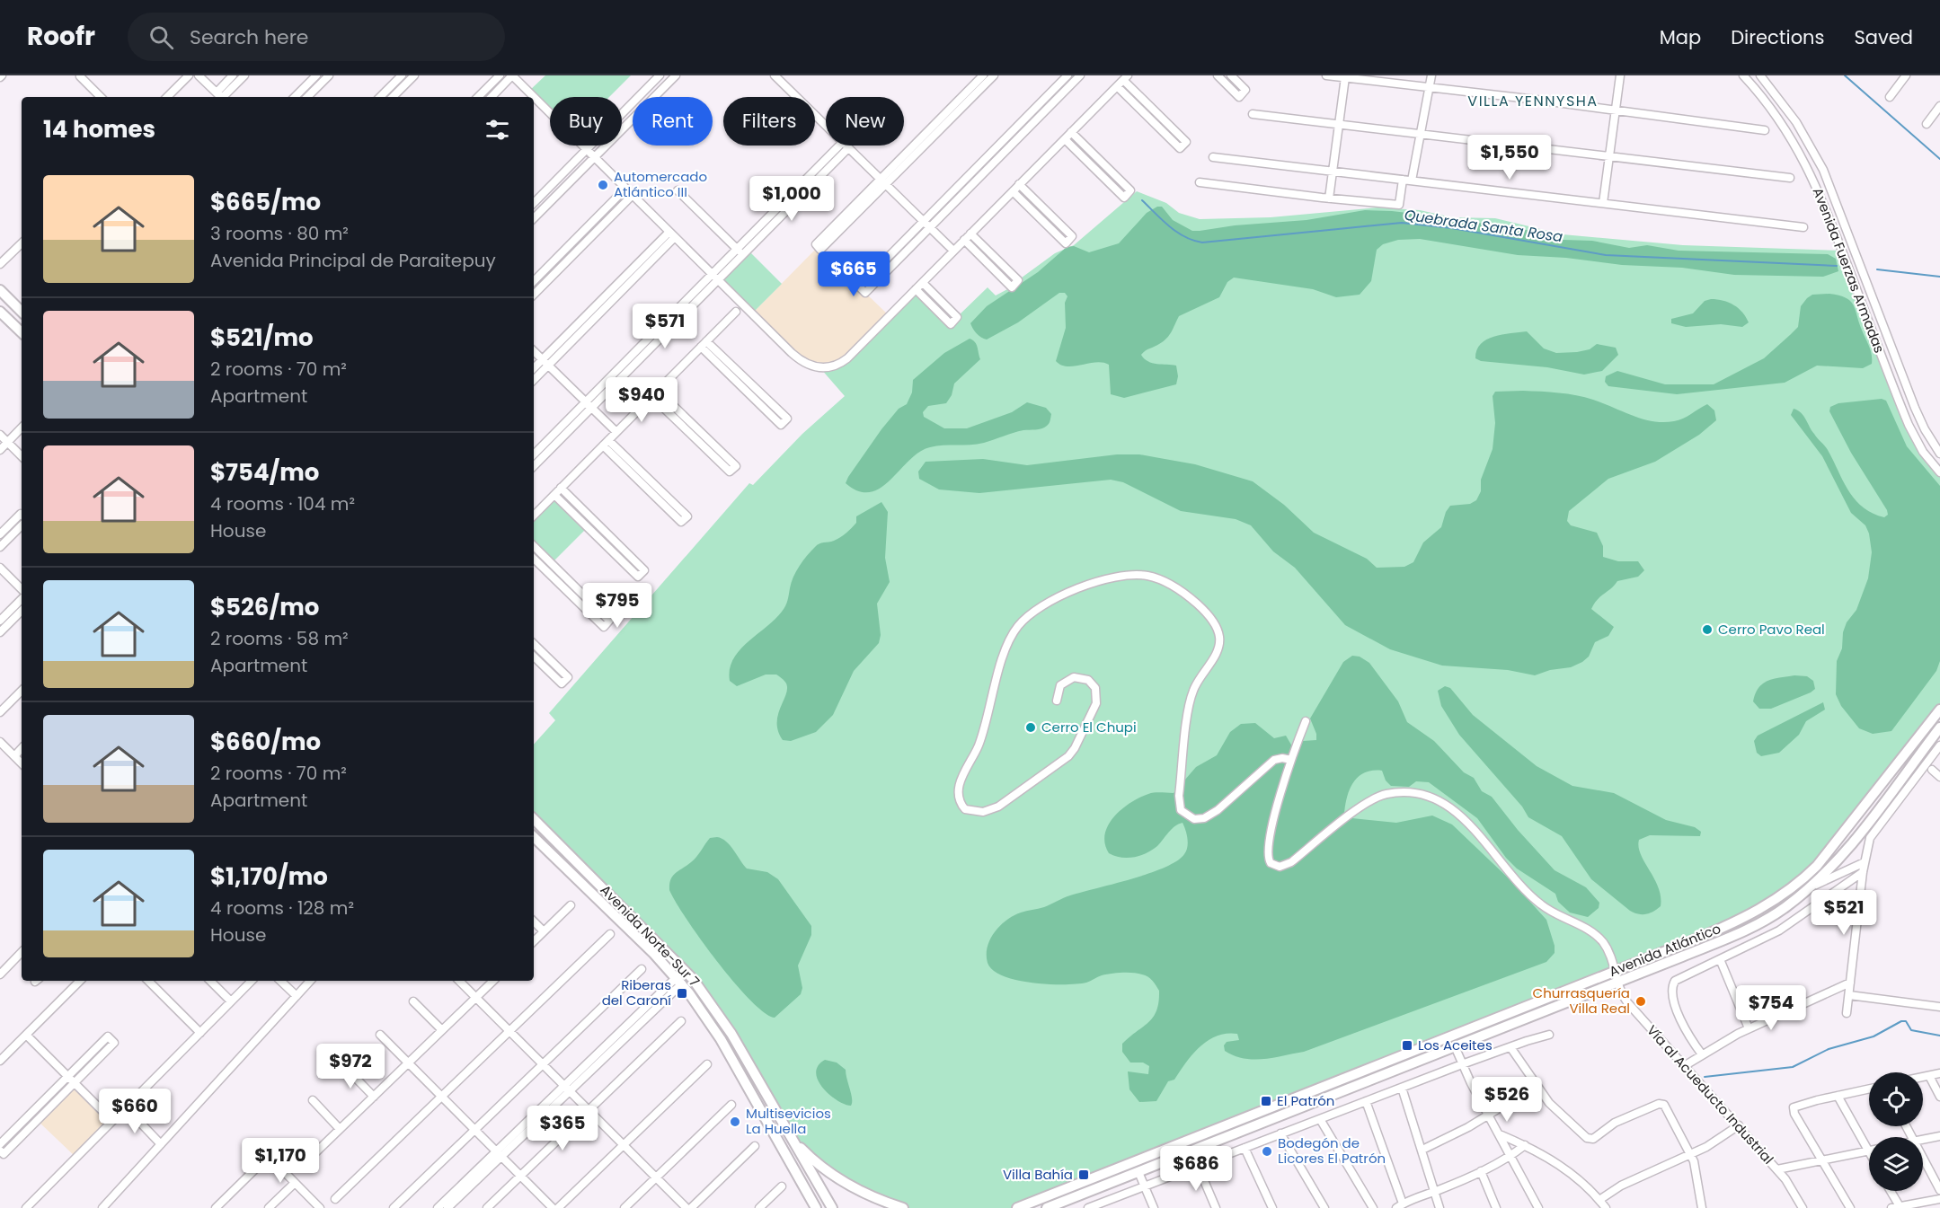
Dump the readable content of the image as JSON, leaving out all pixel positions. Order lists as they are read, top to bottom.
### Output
{
  "streets": {
    "main road": ["Avenida Norte-Sur 7", "Avenida Atlántico"],
    "street": ["Avenida Fuerzas Armadas", "Vía al Acueducto Industrial"]
  },
  "crossings": [
    ["Avenida Atlántico", "Vía al Acueducto Industrial"]
  ],
  "districts": ["VILLA YENNYSHA"],
  "water": ["Quebrada Santa Rosa"],
  "places": {
    "other": [
      "Automercado Atlántico III",
      "Cerro Pavo Real",
      "Cerro El Chupi",
      "Churrasquería Villa Real",
      "Multisevicios La Huella",
      "Bodegón de Licores El Patrón"
    ],
    "transit": [
      "Riberas del Caroní",
      "Los Aceites",
      "El Patrón",
      "Villa Bahía"
    ]
  },
  "page": {
    "header": "Roofr",
    "search": "Search here",
    "nav": ["Map", "Directions", "Saved"],
    "chip": [
      "Buy",
      "Rent",
      "Filters",
      "New"
    ],
    "heading": "14 homes",
    "price": [
      "$1,550",
      "$1,000",
      "$665",
      "$571",
      "$940",
      "$795",
      "$521",
      "$754",
      "$972",
      "$526",
      "$660",
      "$365",
      "$1,170",
      "$686"
    ],
    "list": [
      {
        "name": "$665/mo",
        "note": "3 rooms · 80 m² · Avenida Principal de Paraitepuy"
      },
      {
        "name": "$521/mo",
        "note": "2 rooms · 70 m² · Apartment"
      },
      {
        "name": "$754/mo",
        "note": "4 rooms · 104 m² · House"
      },
      {
        "name": "$526/mo",
        "note": "2 rooms · 58 m² · Apartment"
      },
      {
        "name": "$660/mo",
        "note": "2 rooms · 70 m² · Apartment"
      },
      {
        "name": "$1,170/mo",
        "note": "4 rooms · 128 m² · House"
      }
    ]
  }
}
